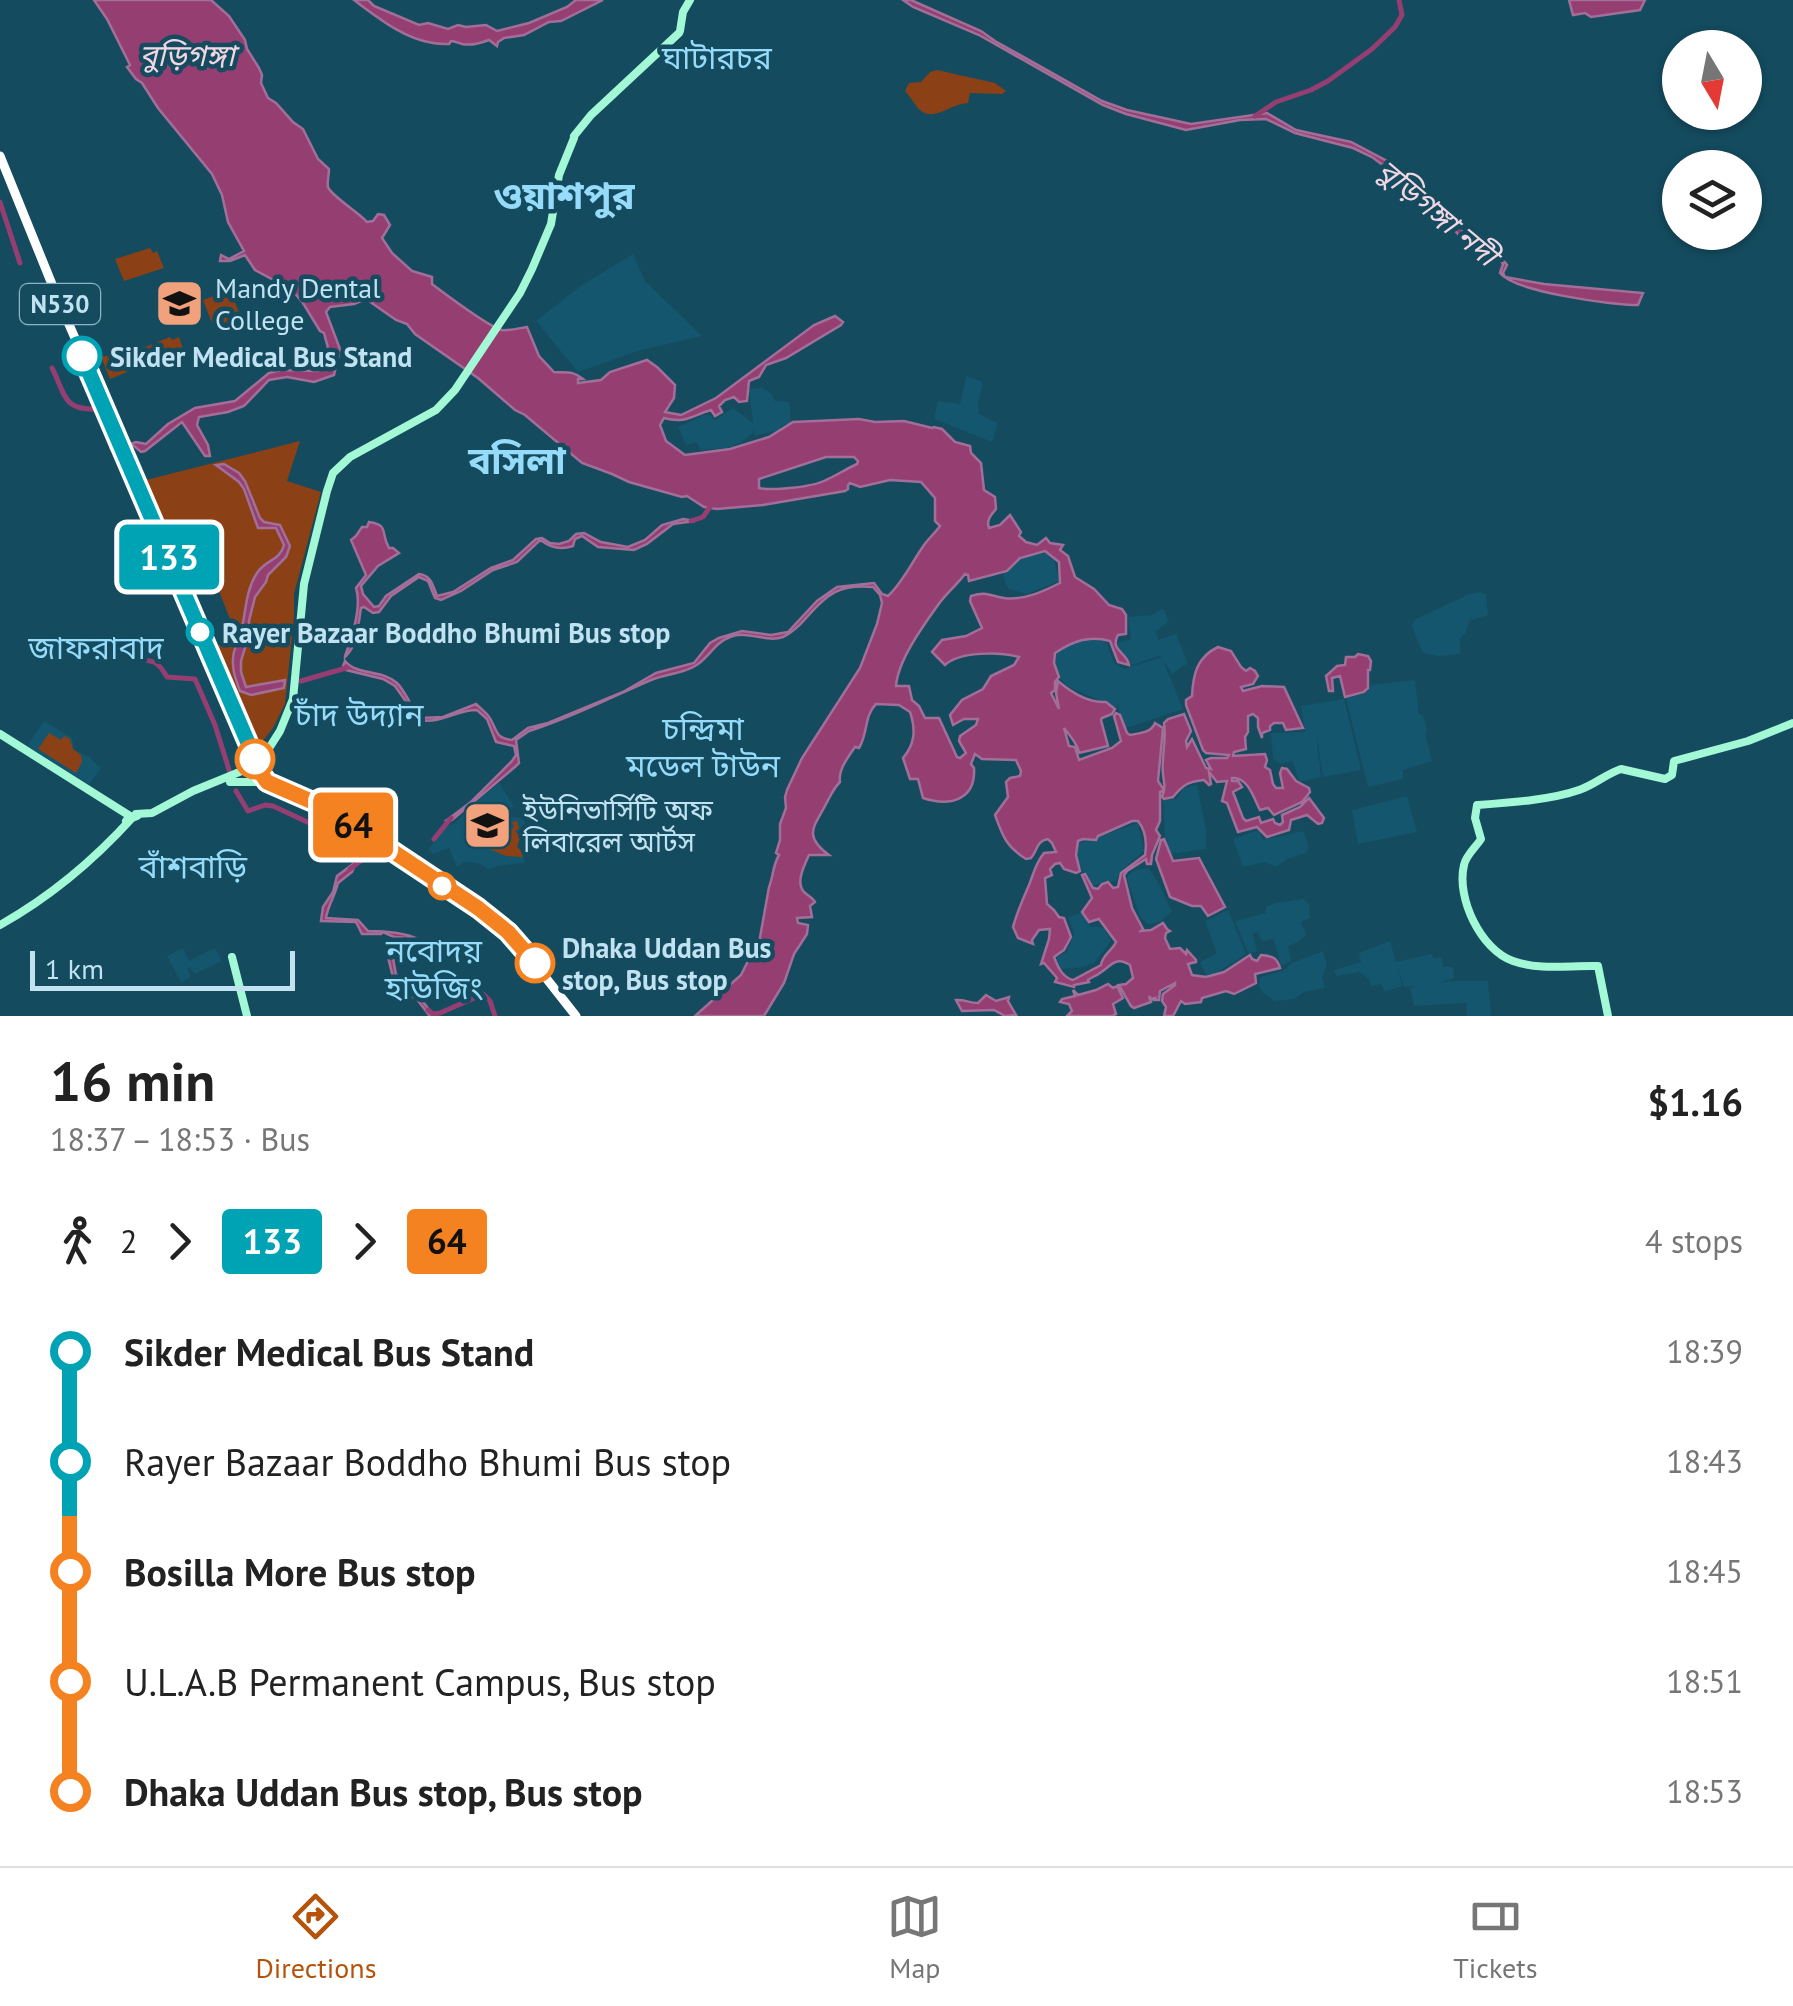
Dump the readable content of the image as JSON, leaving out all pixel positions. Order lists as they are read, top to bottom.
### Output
{
  "streets": {
    "highway": ["N530"]
  },
  "districts": [
    "ঘাটারচর",
    "ওয়াশপুর",
    "বসিলা",
    "জাফরাবাদ",
    "চাঁদ উদ্যান",
    "চন্দ্রিমা মডেল টাউন",
    "বাঁশবাড়ি",
    "নবোদয় হাউজিং"
  ],
  "water": ["বুড়িগঙ্গা", "বুড়িগঙ্গা নদী"],
  "places": {
    "school or university": ["Mandy Dental College", "ইউনিভার্সিটি অফ লিবারেল আর্টস"],
    "other": ["Sikder Medical Bus Stand", "Rayer Bazaar Boddho Bhumi Bus stop", "Dhaka Uddan Bus stop, Bus stop"]
  },
  "lines": ["bus line 133", "bus line 64"],
  "scale_bar": "1 km",
  "north": "bottom",
  "page": {
    "on_map": ["133", "64"],
    "scale": "1 km",
    "heading": ["16 min", "18:37 – 18:53 · Bus", "$1.16"],
    "legs": [
      "2",
      "133",
      "64",
      "4 stops"
    ],
    "list": [
      {
        "name": "Sikder Medical Bus Stand",
        "value": "18:39"
      },
      {
        "name": "Rayer Bazaar Boddho Bhumi Bus stop",
        "value": "18:43"
      },
      {
        "name": "Bosilla More Bus stop",
        "value": "18:45"
      },
      {
        "name": "U.L.A.B Permanent Campus, Bus stop",
        "value": "18:51"
      },
      {
        "name": "Dhaka Uddan Bus stop, Bus stop",
        "value": "18:53"
      }
    ],
    "tabs": ["Directions", "Map", "Tickets"]
  }
}
